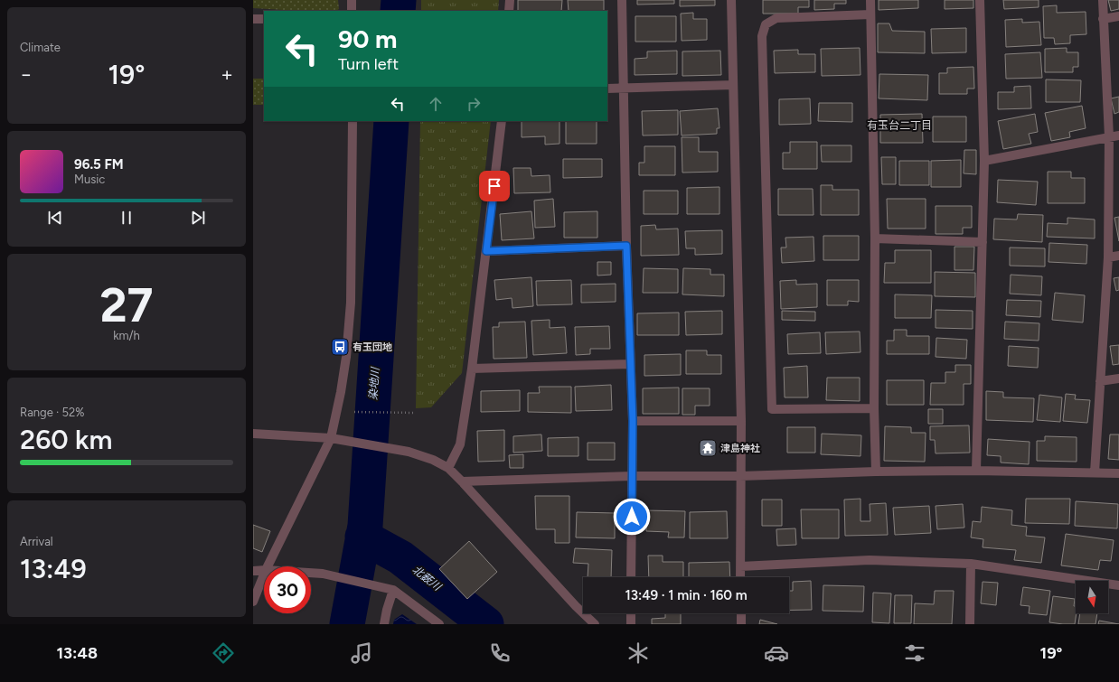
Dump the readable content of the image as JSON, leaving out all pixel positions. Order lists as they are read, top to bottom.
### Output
{
  "districts": ["有玉台二丁目"],
  "water": ["染地川", "北薮川"],
  "places": {
    "bus stop": ["有玉団地"],
    "temple": ["津島神社"]
  },
  "north": "bottom",
  "page": {
    "tile": [
      "Climate",
      ["27", "km/h"],
      ["Range · 52%", "260 km"],
      ["Arrival", "13:49"]
    ],
    "turn": ["90 m", "Turn left"],
    "heat": ["−", "19°", "+"],
    "song": ["96.5 FM", "Music"],
    "limit": "30",
    "trip": "13:49 · 1 min · 160 m",
    "tabs": ["13:48", "19°"]
  }
}
